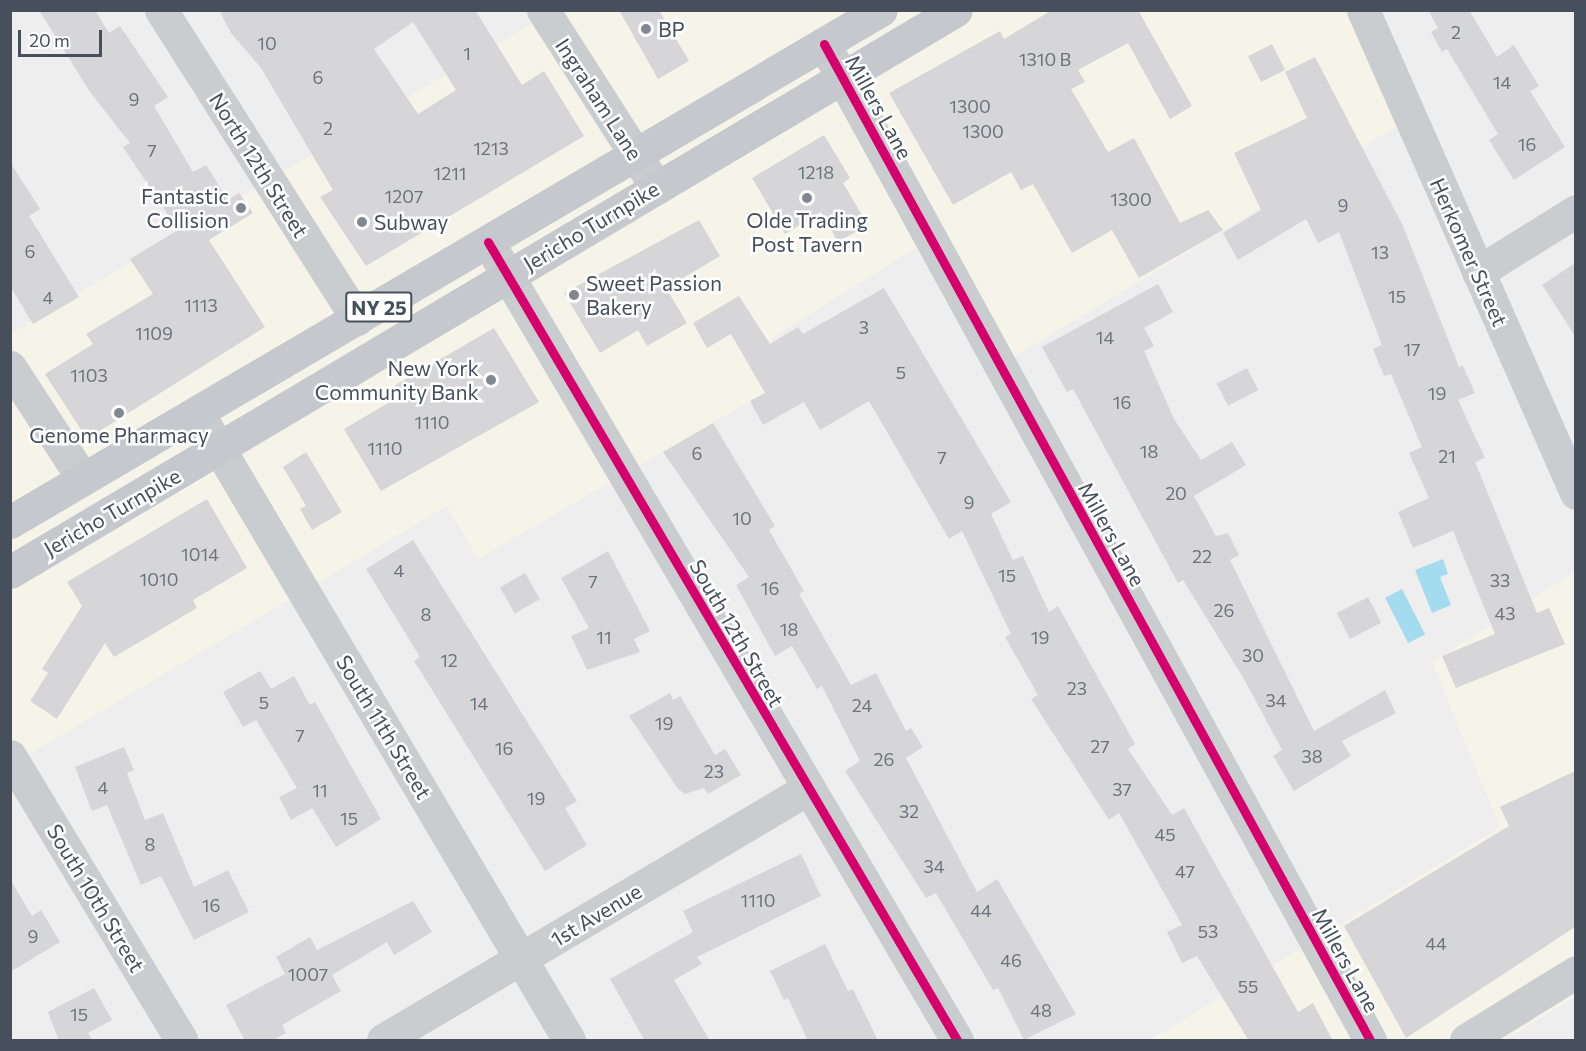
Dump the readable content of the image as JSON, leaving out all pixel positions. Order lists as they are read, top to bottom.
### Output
{
  "streets": {
    "main road": ["Jericho Turnpike", "NY 25"],
    "street": [
      "Ingraham Lane",
      "Millers Lane",
      "North 12th Street",
      "Herkomer Street",
      "South 12th Street",
      "South 11th Street",
      "South 10th Street",
      "1st Avenue"
    ]
  },
  "crossings": [
    ["Ingraham Lane", "Jericho Turnpike"],
    ["Millers Lane", "Jericho Turnpike"],
    ["North 12th Street", "Jericho Turnpike"],
    ["Jericho Turnpike", "South 12th Street"],
    ["Jericho Turnpike", "South 11th Street"],
    ["South 12th Street", "1st Avenue"],
    ["South 11th Street", "1st Avenue"]
  ],
  "places": [
    "BP",
    "Olde Trading Post Tavern",
    "Fantastic Collision",
    "Subway",
    "Sweet Passion Bakery",
    "New York Community Bank",
    "Genome Pharmacy"
  ],
  "house_numbers": [
    "2",
    "10",
    "1",
    "1310 B",
    "6",
    "14",
    "9",
    "1300",
    "2",
    "1300",
    "16",
    "1213",
    "7",
    "1218",
    "1211",
    "1207",
    "1300",
    "9",
    "6",
    "13",
    "15",
    "4",
    "1113",
    "3",
    "1109",
    "14",
    "17",
    "5",
    "1103",
    "19",
    "16",
    "1110",
    "1110",
    "18",
    "6",
    "21",
    "7",
    "20",
    "9",
    "10",
    "1014",
    "22",
    "4",
    "15",
    "1010",
    "33",
    "7",
    "16",
    "26",
    "43",
    "8",
    "18",
    "11",
    "19",
    "30",
    "12",
    "23",
    "34",
    "5",
    "14",
    "24",
    "19",
    "7",
    "27",
    "16",
    "38",
    "26",
    "23",
    "4",
    "37",
    "11",
    "19",
    "32",
    "15",
    "45",
    "8",
    "34",
    "47",
    "1110",
    "16",
    "44",
    "53",
    "9",
    "44",
    "46",
    "1007",
    "55",
    "48",
    "15"
  ],
  "scale_bar": "20 m"
}
